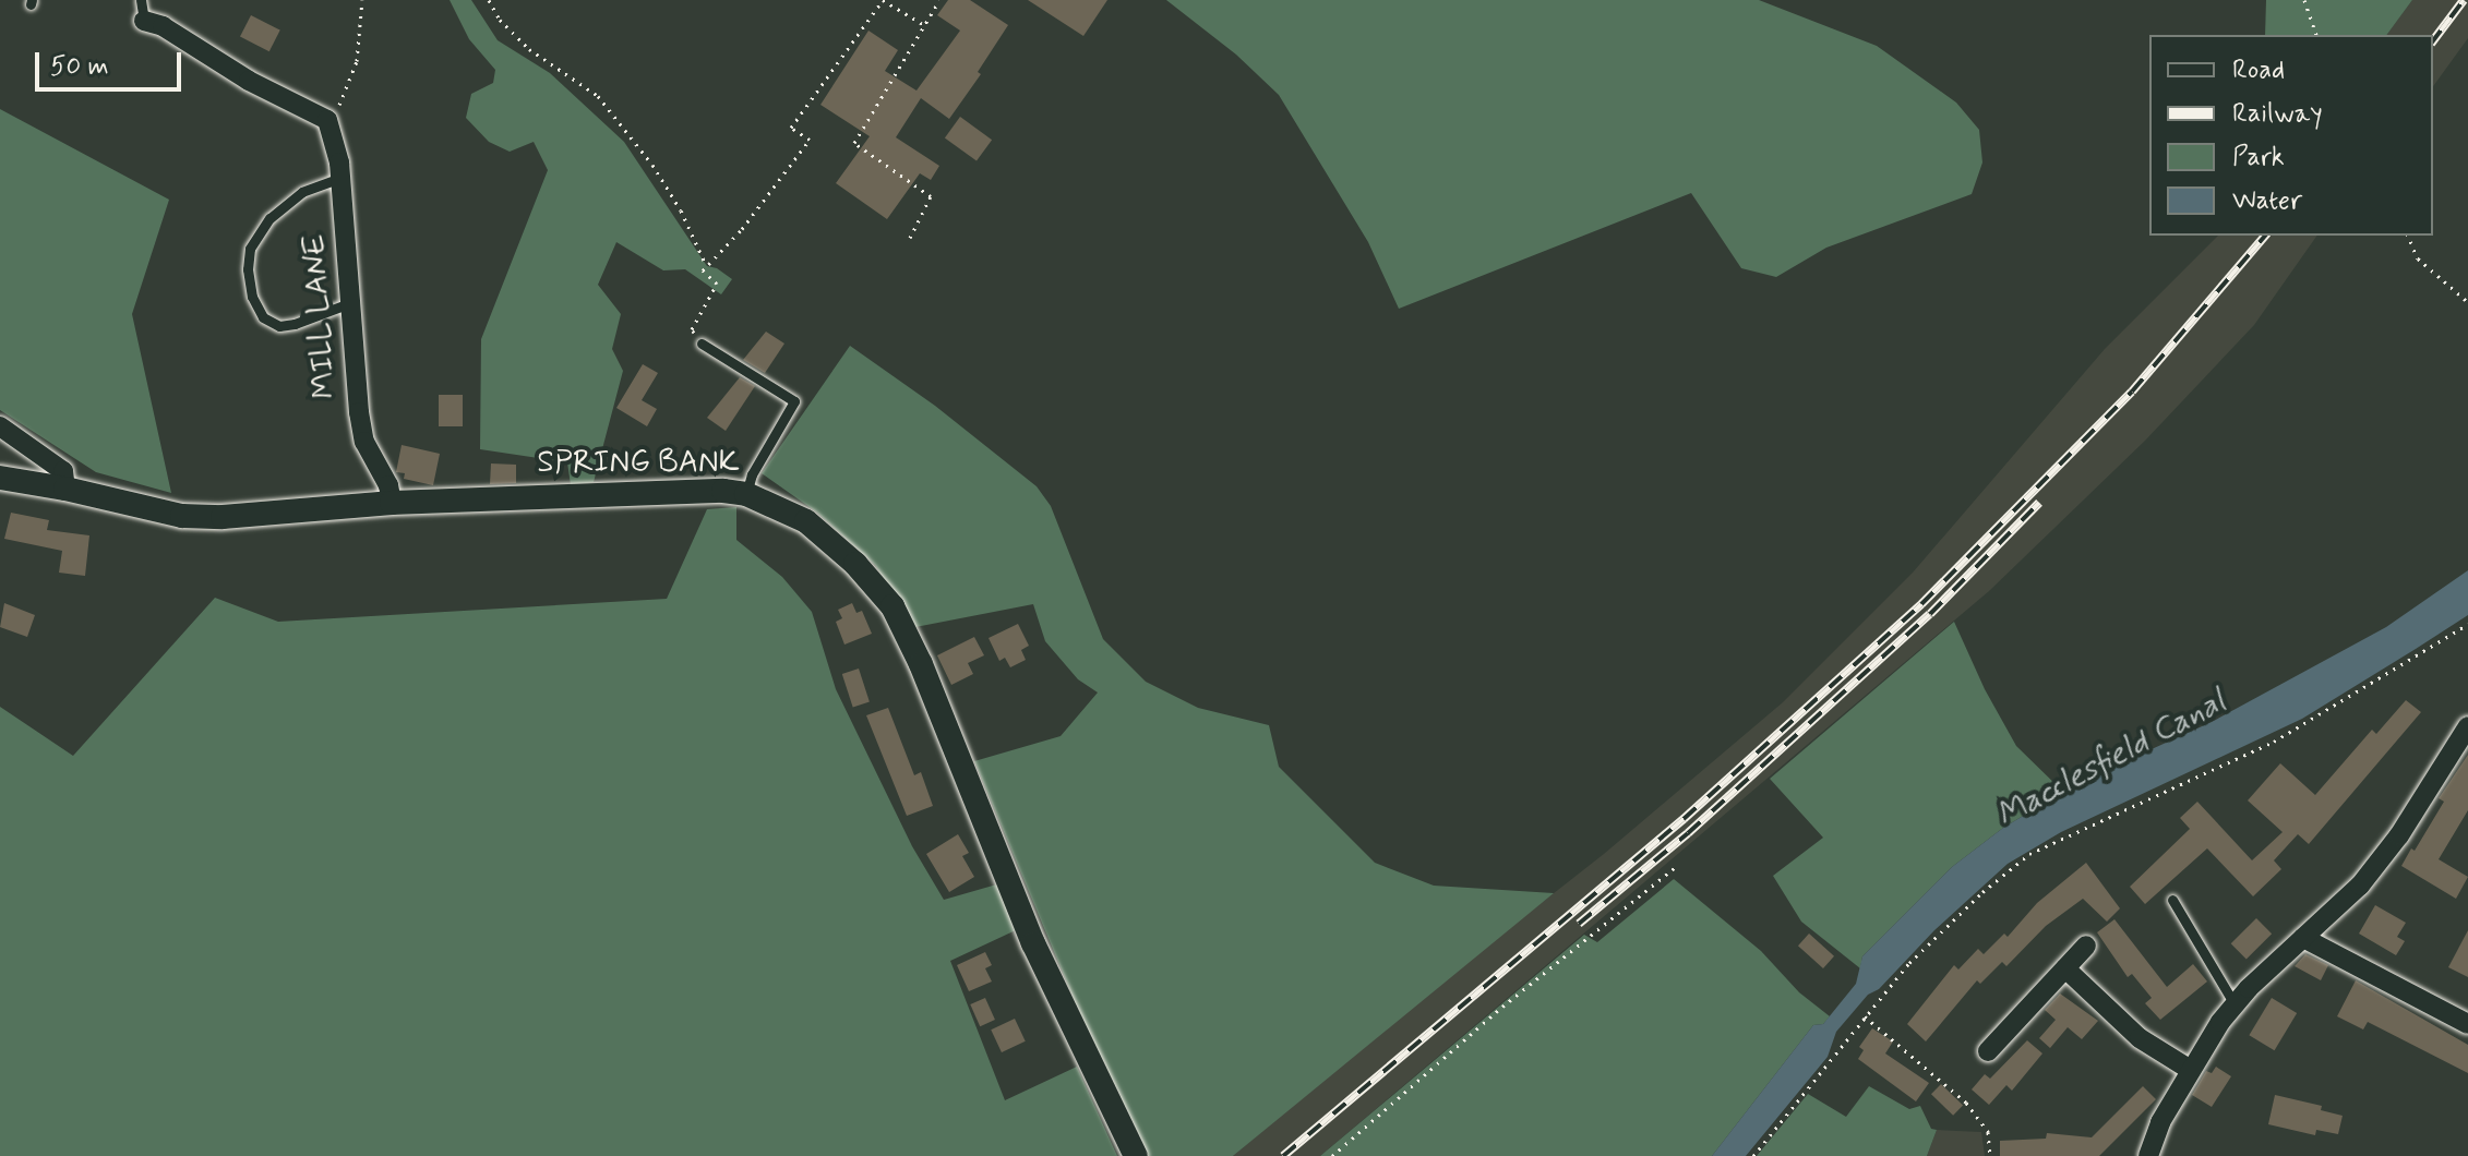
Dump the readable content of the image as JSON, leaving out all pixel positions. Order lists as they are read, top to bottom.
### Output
{
  "streets": {
    "street": ["MILL LANE", "SPRING BANK"]
  },
  "crossings": [
    ["MILL LANE", "SPRING BANK"]
  ],
  "water": ["Macclesfield Canal"],
  "legend": [
    "Road",
    "Railway",
    "Park",
    "Water"
  ],
  "scale_bar": "50 m"
}
